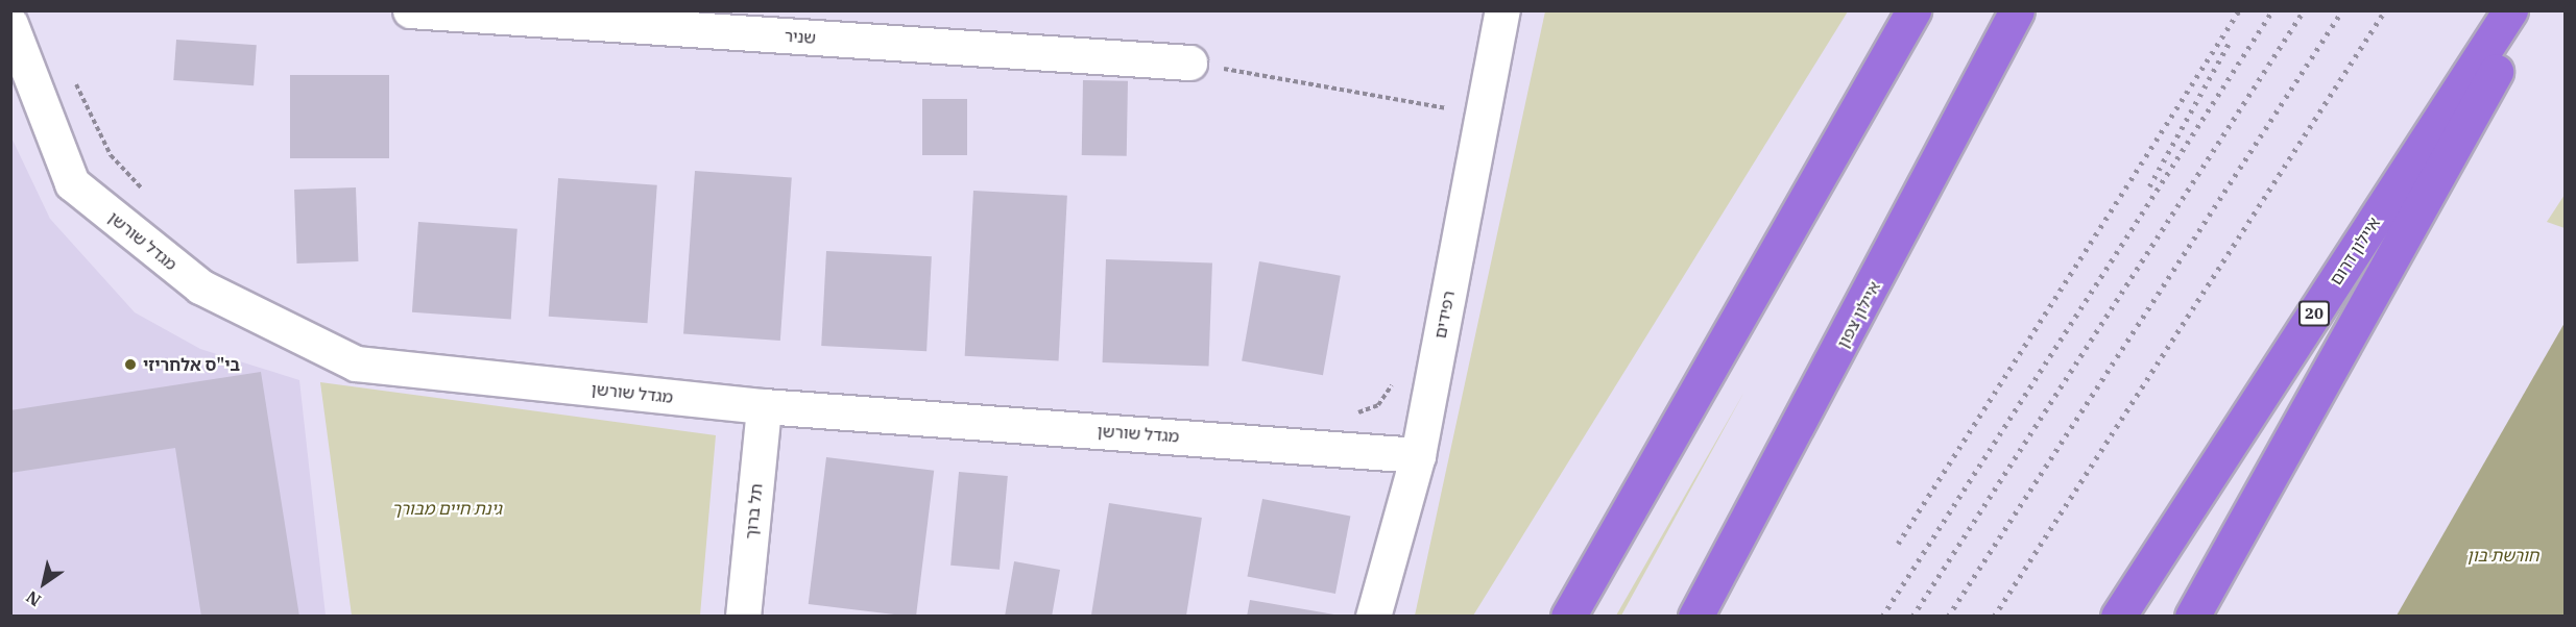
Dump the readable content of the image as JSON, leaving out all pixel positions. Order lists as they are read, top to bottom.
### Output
{
  "streets": {
    "highway": ["איילון דרום", "20", "איילון צפון"],
    "street": [
      "שניר",
      "מגדל שורשן",
      "רפידים",
      "תל ברוך"
    ]
  },
  "crossings": [
    ["מגדל שורשן", "רפידים"],
    ["מגדל שורשן", "תל ברוך"]
  ],
  "parks": ["גינת חיים מבורך", "חורשת בון"],
  "places": ["בי\"ס אלחריזי"],
  "north": "bottom left"
}
